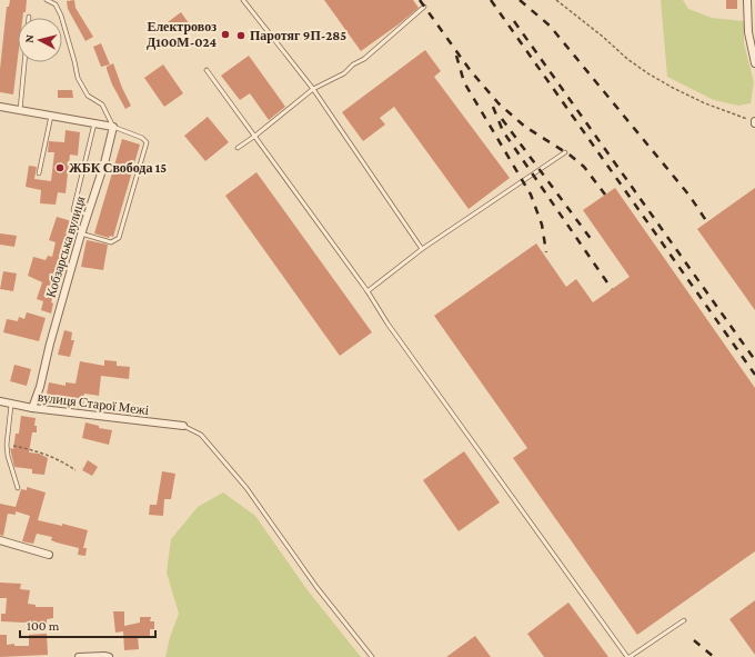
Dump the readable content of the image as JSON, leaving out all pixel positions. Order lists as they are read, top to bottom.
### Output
{
  "streets": {
    "street": ["Кобзарська вулиця", "вулиця Старої Межі"]
  },
  "crossings": [
    ["Кобзарська вулиця", "вулиця Старої Межі"]
  ],
  "places": ["Електровоз Д100М-024", "Паротяг 9П-285", "ЖБК Свобода 15"],
  "scale_bar": "100 m",
  "north": "left"
}
